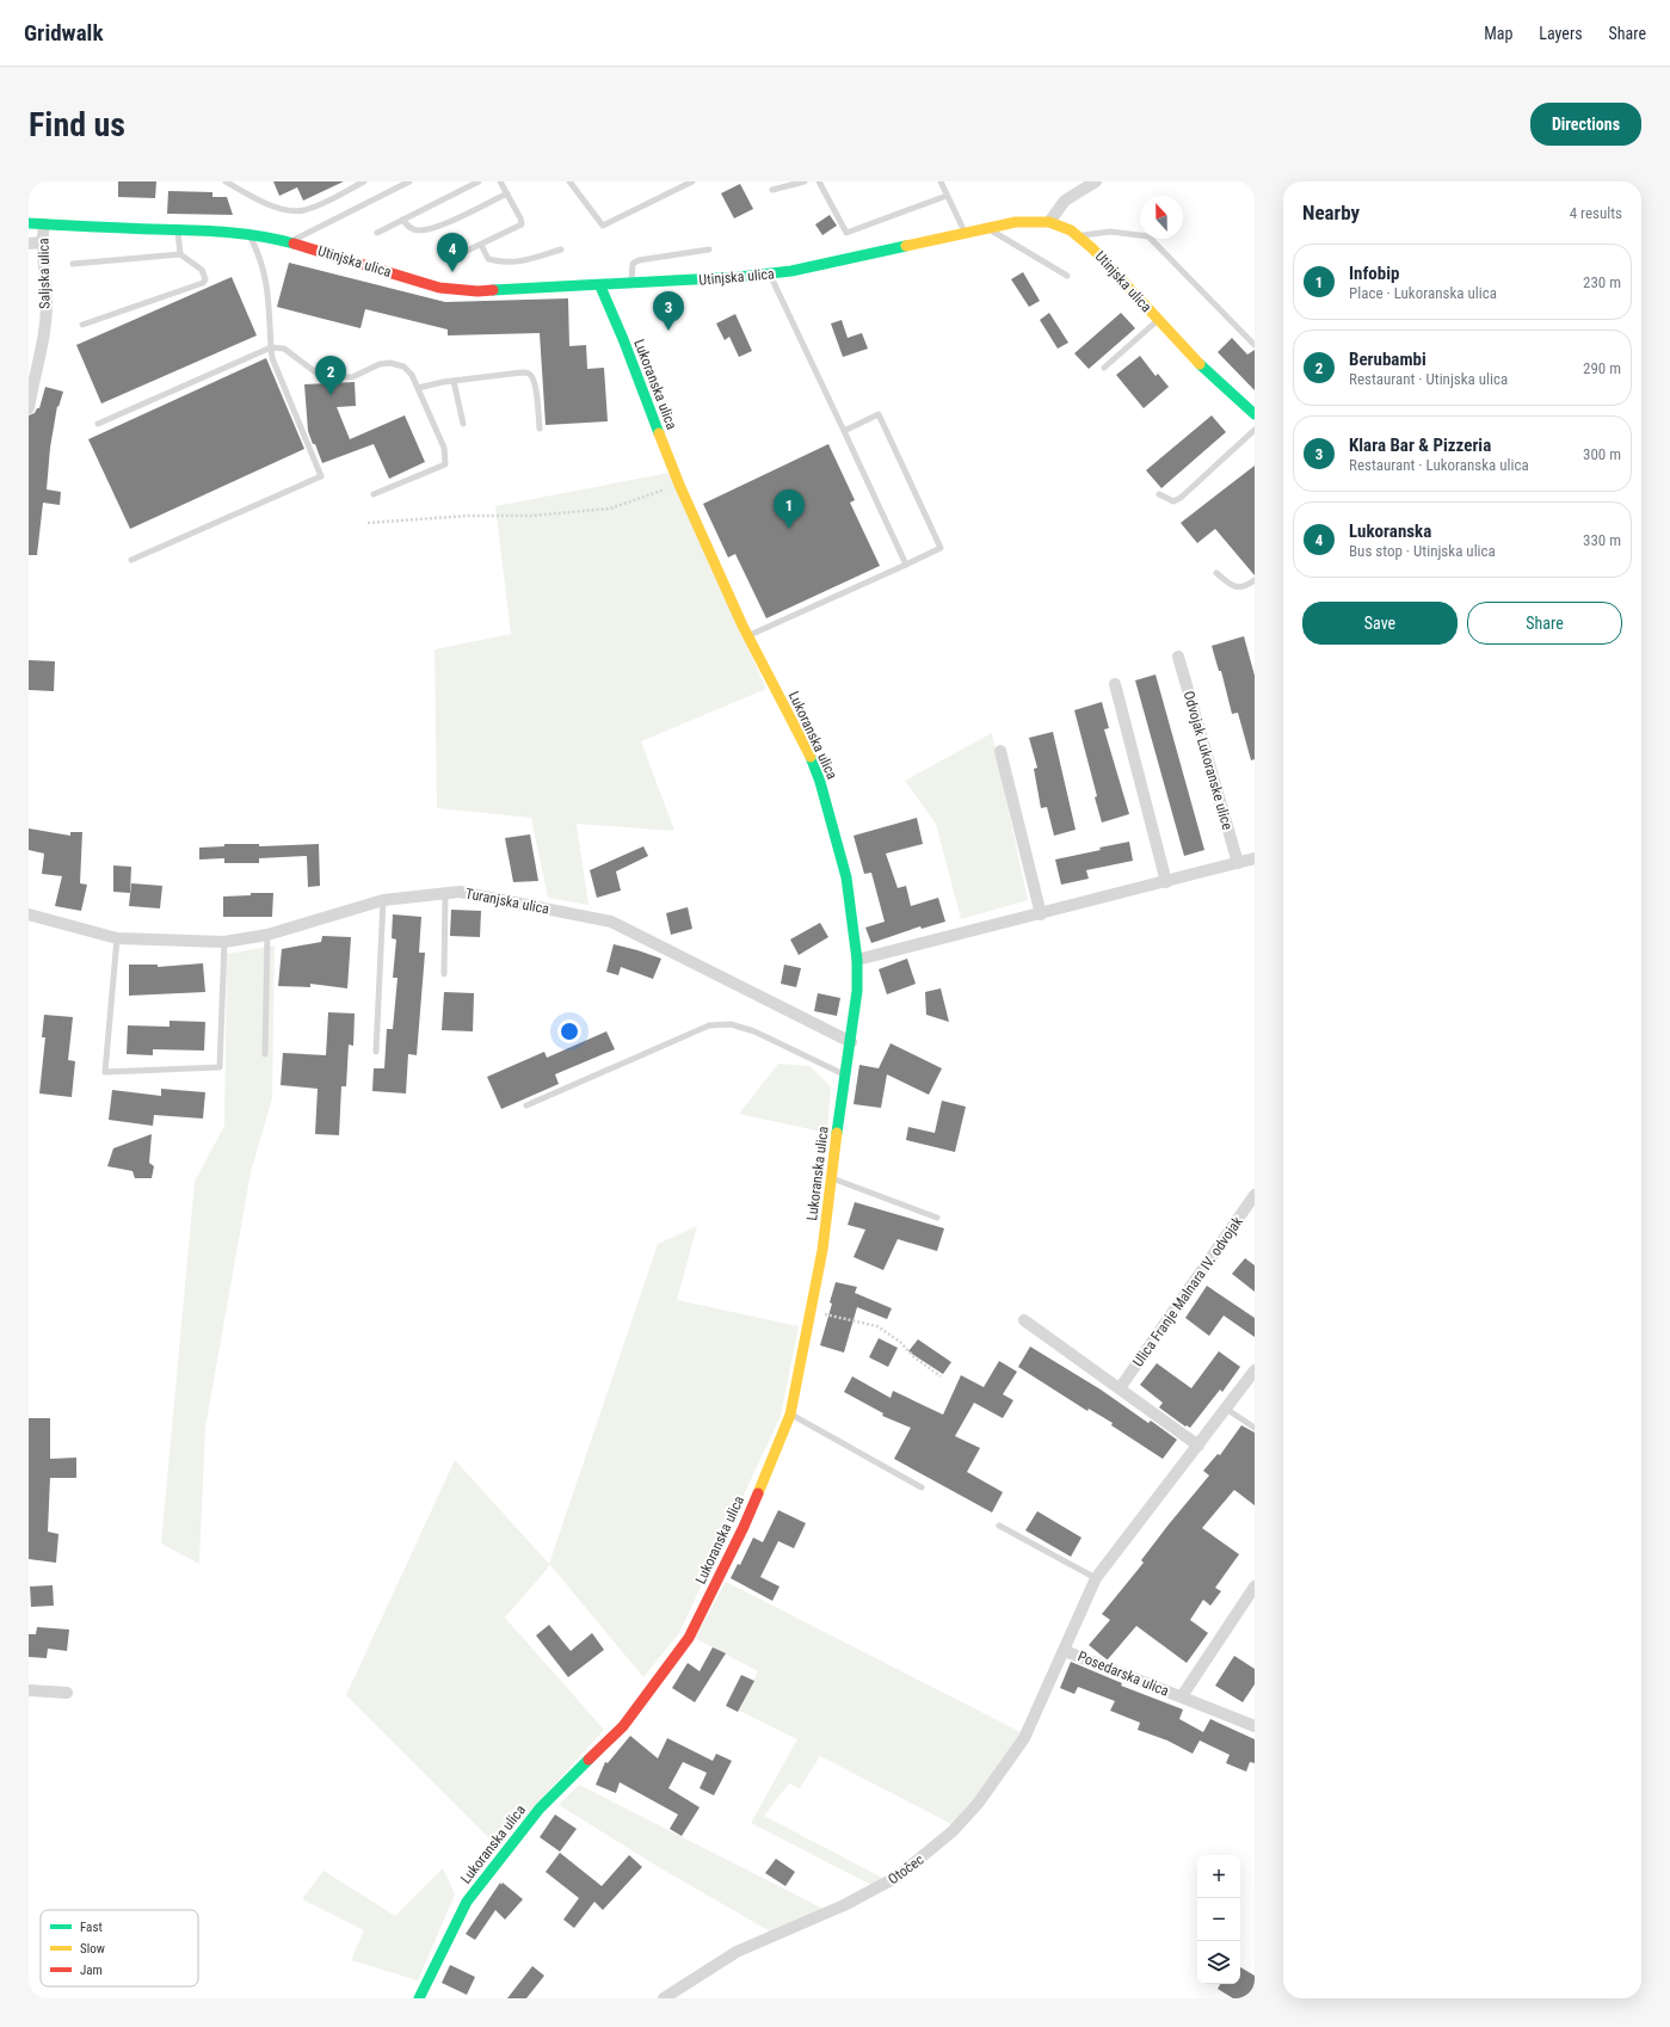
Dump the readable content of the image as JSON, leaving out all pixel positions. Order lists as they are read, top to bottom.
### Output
{
  "streets": {
    "street": [
      "Utinjska ulica",
      "Saljska ulica",
      "Lukoranska ulica",
      "Odvojak Lukoranske ulice",
      "Turanjska ulica",
      "Ulica Franje Malnara IV. odvojak",
      "Posedarska ulica",
      "Otočec"
    ]
  },
  "crossings": [
    ["Utinjska ulica", "Saljska ulica"],
    ["Utinjska ulica", "Lukoranska ulica"],
    ["Lukoranska ulica", "Turanjska ulica"],
    ["Posedarska ulica", "Otočec"]
  ],
  "legend": ["Fast", "Slow", "Jam"],
  "north": "top",
  "page": {
    "header": "Gridwalk",
    "nav": ["Map", "Layers", "Share"],
    "buttons": [
      "Directions",
      ["Save", "Share"]
    ],
    "title": "Find us",
    "heading": ["Nearby", "4 results"],
    "pins": [
      "4",
      "3",
      "2",
      "1"
    ],
    "list": [
      {
        "mark": "1",
        "name": "Infobip",
        "note": "Place · Lukoranska ulica",
        "value": "230 m"
      },
      {
        "mark": "2",
        "name": "Berubambi",
        "note": "Restaurant · Utinjska ulica",
        "value": "290 m"
      },
      {
        "mark": "3",
        "name": "Klara Bar & Pizzeria",
        "note": "Restaurant · Lukoranska ulica",
        "value": "300 m"
      },
      {
        "mark": "4",
        "name": "Lukoranska",
        "note": "Bus stop · Utinjska ulica",
        "value": "330 m"
      }
    ],
    "map_buttons": ["+", "−"]
  }
}
